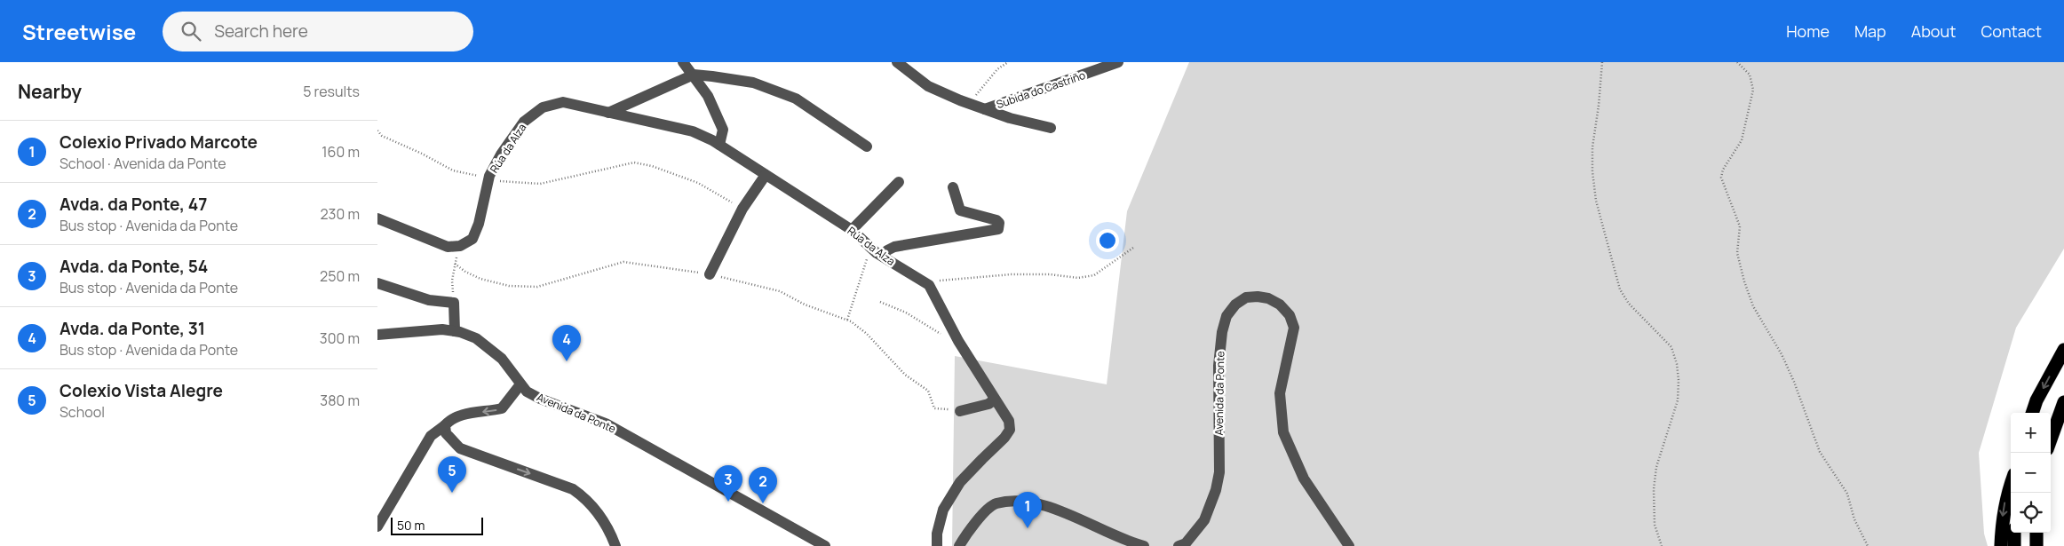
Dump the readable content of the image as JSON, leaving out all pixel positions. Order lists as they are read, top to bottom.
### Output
{
  "streets": {
    "street": ["Subida do Castriño", "Rúa da Alza", "Avenida da Ponte"]
  },
  "scale_bar": "50 m",
  "page": {
    "header": "Streetwise",
    "search": "Search here",
    "nav": [
      "Home",
      "Map",
      "About",
      "Contact"
    ],
    "heading": ["Nearby", "5 results"],
    "list": [
      {
        "mark": "1",
        "name": "Colexio Privado Marcote",
        "note": "School · Avenida da Ponte",
        "value": "160 m"
      },
      {
        "mark": "2",
        "name": "Avda. da Ponte, 47",
        "note": "Bus stop · Avenida da Ponte",
        "value": "230 m"
      },
      {
        "mark": "3",
        "name": "Avda. da Ponte, 54",
        "note": "Bus stop · Avenida da Ponte",
        "value": "250 m"
      },
      {
        "mark": "4",
        "name": "Avda. da Ponte, 31",
        "note": "Bus stop · Avenida da Ponte",
        "value": "300 m"
      },
      {
        "mark": "5",
        "name": "Colexio Vista Alegre",
        "note": "School",
        "value": "380 m"
      }
    ],
    "pins": [
      "4",
      "5",
      "3",
      "2",
      "1"
    ],
    "map_buttons": ["+", "−"],
    "scale": "50 m"
  }
}
